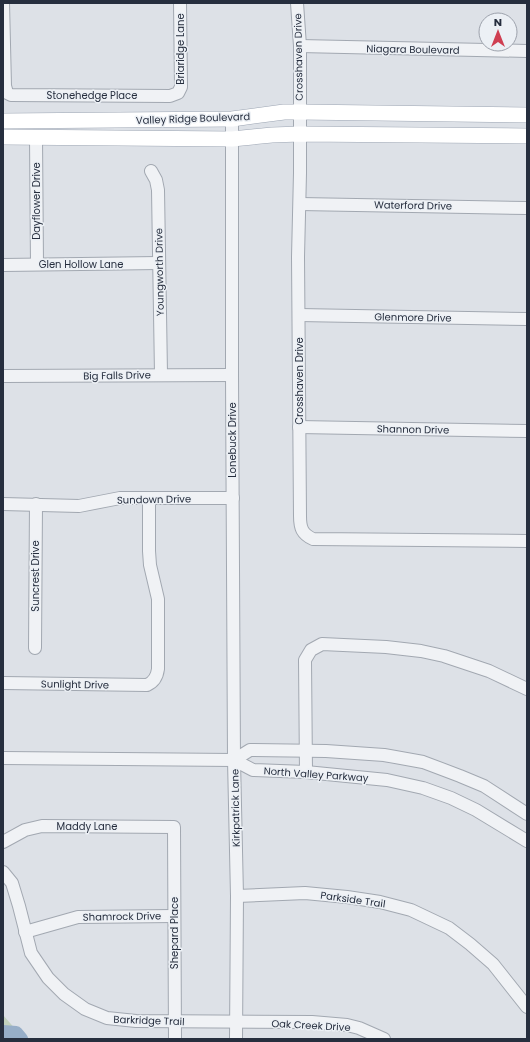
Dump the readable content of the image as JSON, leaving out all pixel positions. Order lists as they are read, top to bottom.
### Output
{
  "streets": {
    "main road": ["Valley Ridge Boulevard"],
    "street": [
      "Briaridge Lane",
      "Niagara Boulevard",
      "Crosshaven Drive",
      "Stonehedge Place",
      "Dayflower Drive",
      "Waterford Drive",
      "Glen Hollow Lane",
      "Youngworth Drive",
      "Glenmore Drive",
      "Big Falls Drive",
      "Shannon Drive",
      "Lonebuck Drive",
      "Sundown Drive",
      "Suncrest Drive",
      "Sunlight Drive",
      "North Valley Parkway",
      "Kirkpatrick Lane",
      "Maddy Lane",
      "Parkside Trail",
      "Shamrock Drive",
      "Shepard Place",
      "Barkridge Trail",
      "Oak Creek Drive"
    ]
  },
  "crossings": [
    ["Briaridge Lane", "Stonehedge Place"],
    ["Niagara Boulevard", "Crosshaven Drive"],
    ["Crosshaven Drive", "Valley Ridge Boulevard"],
    ["Crosshaven Drive", "Waterford Drive"],
    ["Crosshaven Drive", "Glenmore Drive"],
    ["Crosshaven Drive", "Shannon Drive"],
    ["Valley Ridge Boulevard", "Dayflower Drive"],
    ["Valley Ridge Boulevard", "Lonebuck Drive"],
    ["Dayflower Drive", "Glen Hollow Lane"],
    ["Glen Hollow Lane", "Youngworth Drive"],
    ["Youngworth Drive", "Big Falls Drive"],
    ["Big Falls Drive", "Lonebuck Drive"],
    ["Lonebuck Drive", "Sundown Drive"],
    ["Lonebuck Drive", "North Valley Parkway"],
    ["Lonebuck Drive", "Kirkpatrick Lane"],
    ["Sundown Drive", "Suncrest Drive"],
    ["Sundown Drive", "Sunlight Drive"],
    ["North Valley Parkway", "Kirkpatrick Lane"],
    ["Kirkpatrick Lane", "Parkside Trail"],
    ["Kirkpatrick Lane", "Barkridge Trail"],
    ["Kirkpatrick Lane", "Oak Creek Drive"],
    ["Maddy Lane", "Shepard Place"],
    ["Shamrock Drive", "Shepard Place"],
    ["Shamrock Drive", "Barkridge Trail"],
    ["Shepard Place", "Barkridge Trail"],
    ["Barkridge Trail", "Oak Creek Drive"]
  ],
  "north": "top"
}
